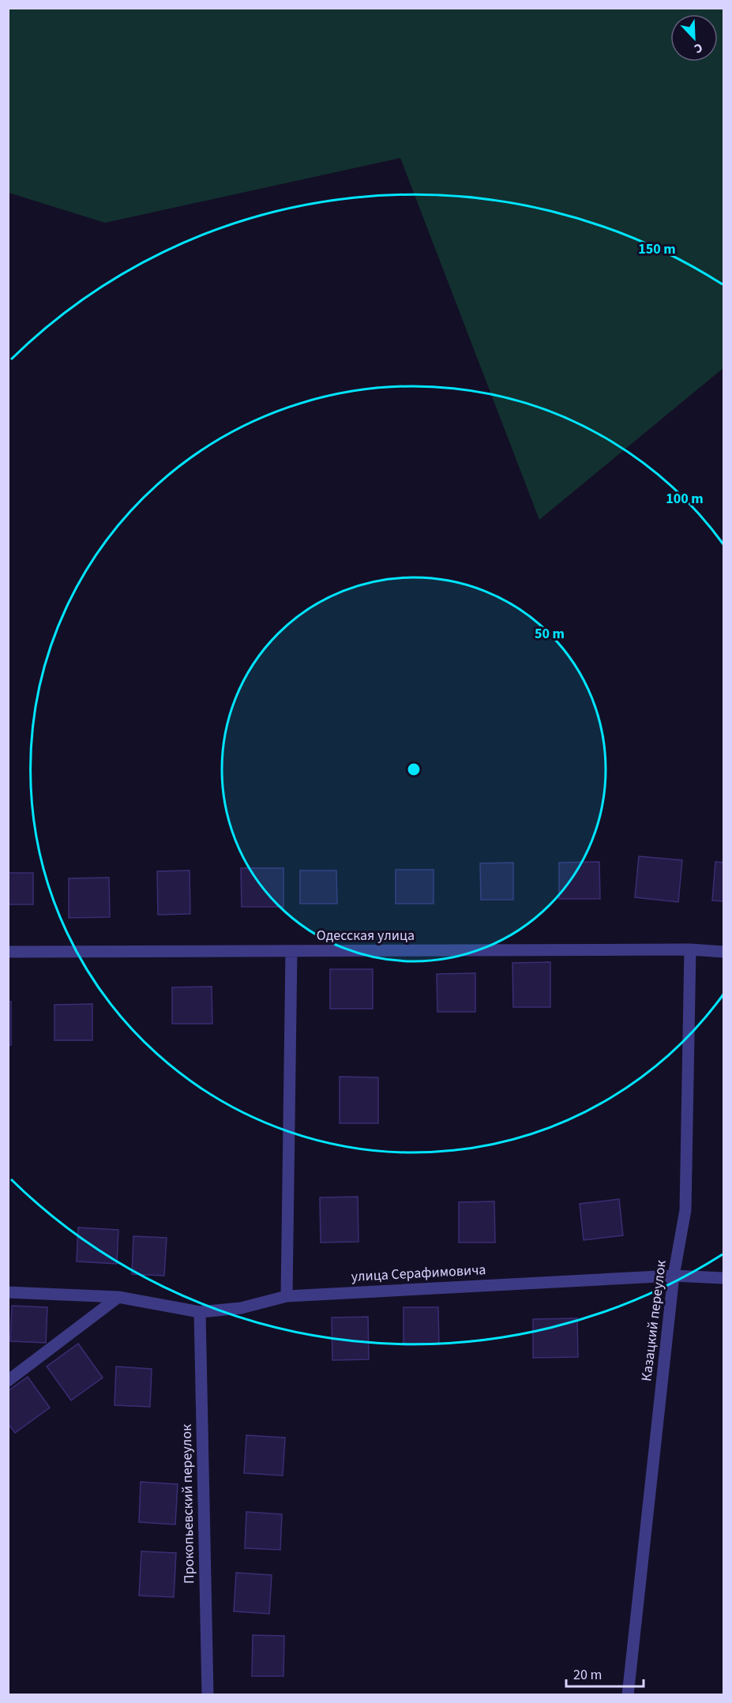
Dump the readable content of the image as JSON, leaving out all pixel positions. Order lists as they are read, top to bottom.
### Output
{
  "streets": {
    "street": [
      "Одесская улица",
      "улица Серафимовича",
      "Казацкий переулок",
      "Прокопьевский переулок"
    ]
  },
  "crossings": [
    ["Одесская улица", "Казацкий переулок"],
    ["улица Серафимовича", "Казацкий переулок"],
    ["улица Серафимовича", "Прокопьевский переулок"]
  ],
  "scale_bar": "20 m",
  "north": "bottom right",
  "rings": ["150 m", "100 m", "50 m"]
}
